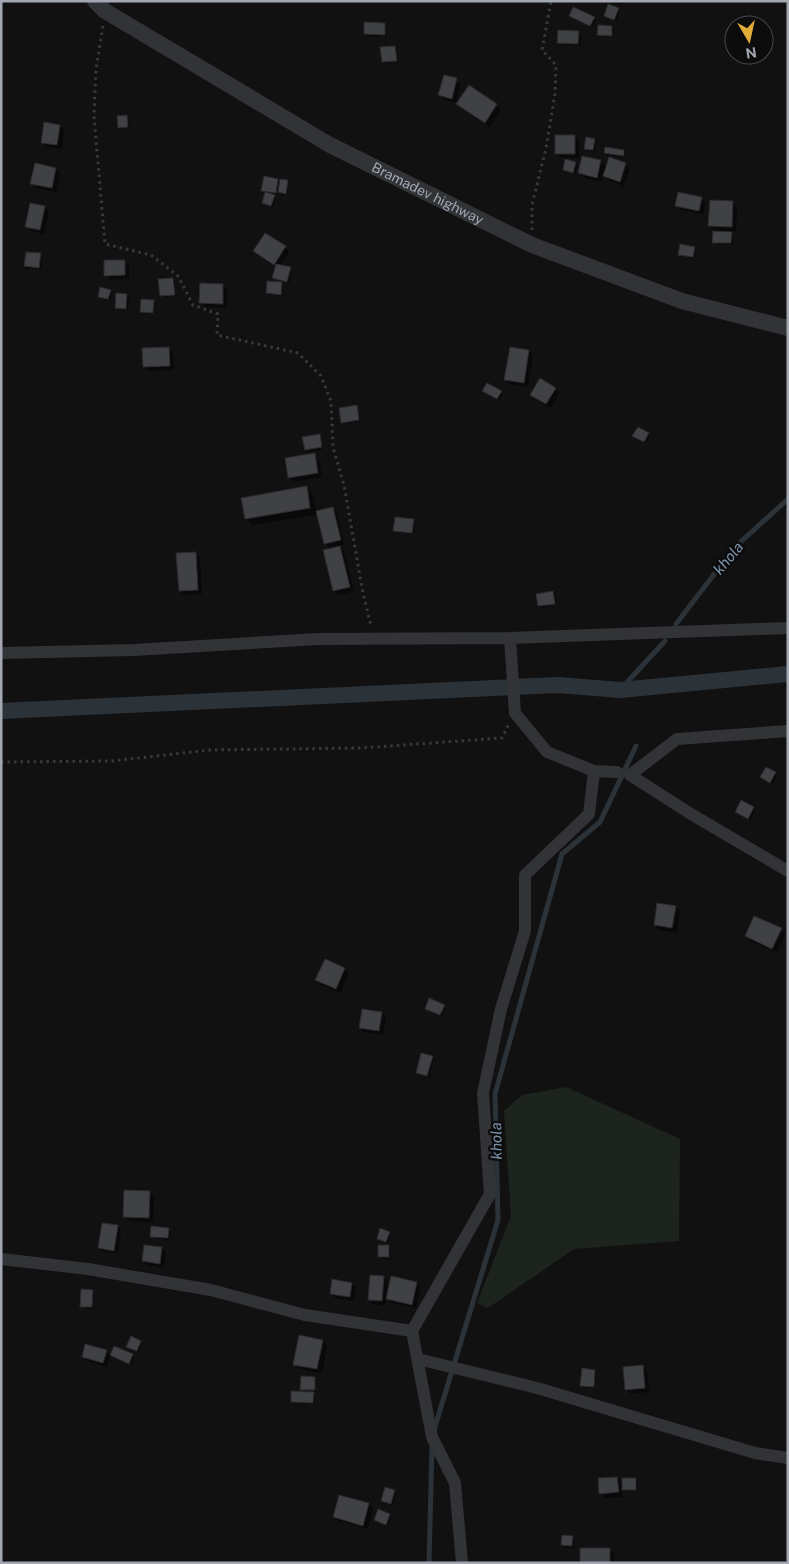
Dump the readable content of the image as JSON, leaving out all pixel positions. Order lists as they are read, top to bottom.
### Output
{
  "streets": {
    "street": ["Bramadev highway"]
  },
  "water": ["khola"],
  "north": "bottom"
}
